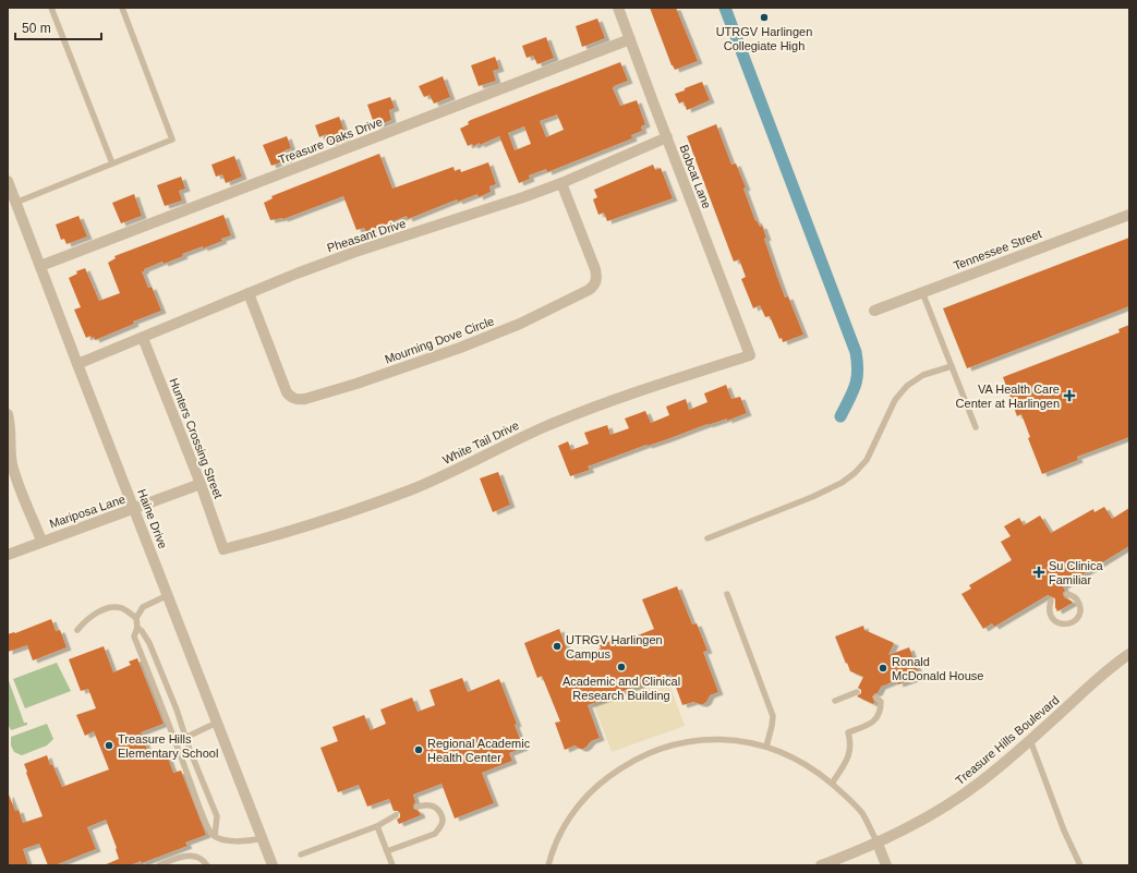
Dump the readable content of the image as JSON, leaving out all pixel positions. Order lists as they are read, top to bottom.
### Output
{
  "streets": {
    "street": [
      "Treasure Oaks Drive",
      "Bobcat Lane",
      "Pheasant Drive",
      "Tennessee Street",
      "Mourning Dove Circle",
      "Hunters Crossing Street",
      "White Tail Drive",
      "Mariposa Lane",
      "Haine Drive",
      "Treasure Hills Boulevard"
    ]
  },
  "crossings": [
    ["Treasure Oaks Drive", "Bobcat Lane"],
    ["Treasure Oaks Drive", "Haine Drive"],
    ["Bobcat Lane", "Pheasant Drive"],
    ["Bobcat Lane", "White Tail Drive"],
    ["Pheasant Drive", "Mourning Dove Circle"],
    ["Pheasant Drive", "Hunters Crossing Street"],
    ["Pheasant Drive", "Haine Drive"],
    ["Hunters Crossing Street", "White Tail Drive"],
    ["Hunters Crossing Street", "Mariposa Lane"],
    ["Mariposa Lane", "Haine Drive"]
  ],
  "places": {
    "other": [
      "UTRGV Harlingen Collegiate High",
      "UTRGV Harlingen Campus",
      "Academic and Clinical Research Building",
      "Ronald McDonald House",
      "Treasure Hills Elementary School",
      "Regional Academic Health Center"
    ],
    "health": ["VA Health Care Center at Harlingen", "Su Clinica Familiar"]
  },
  "scale_bar": "50 m"
}
